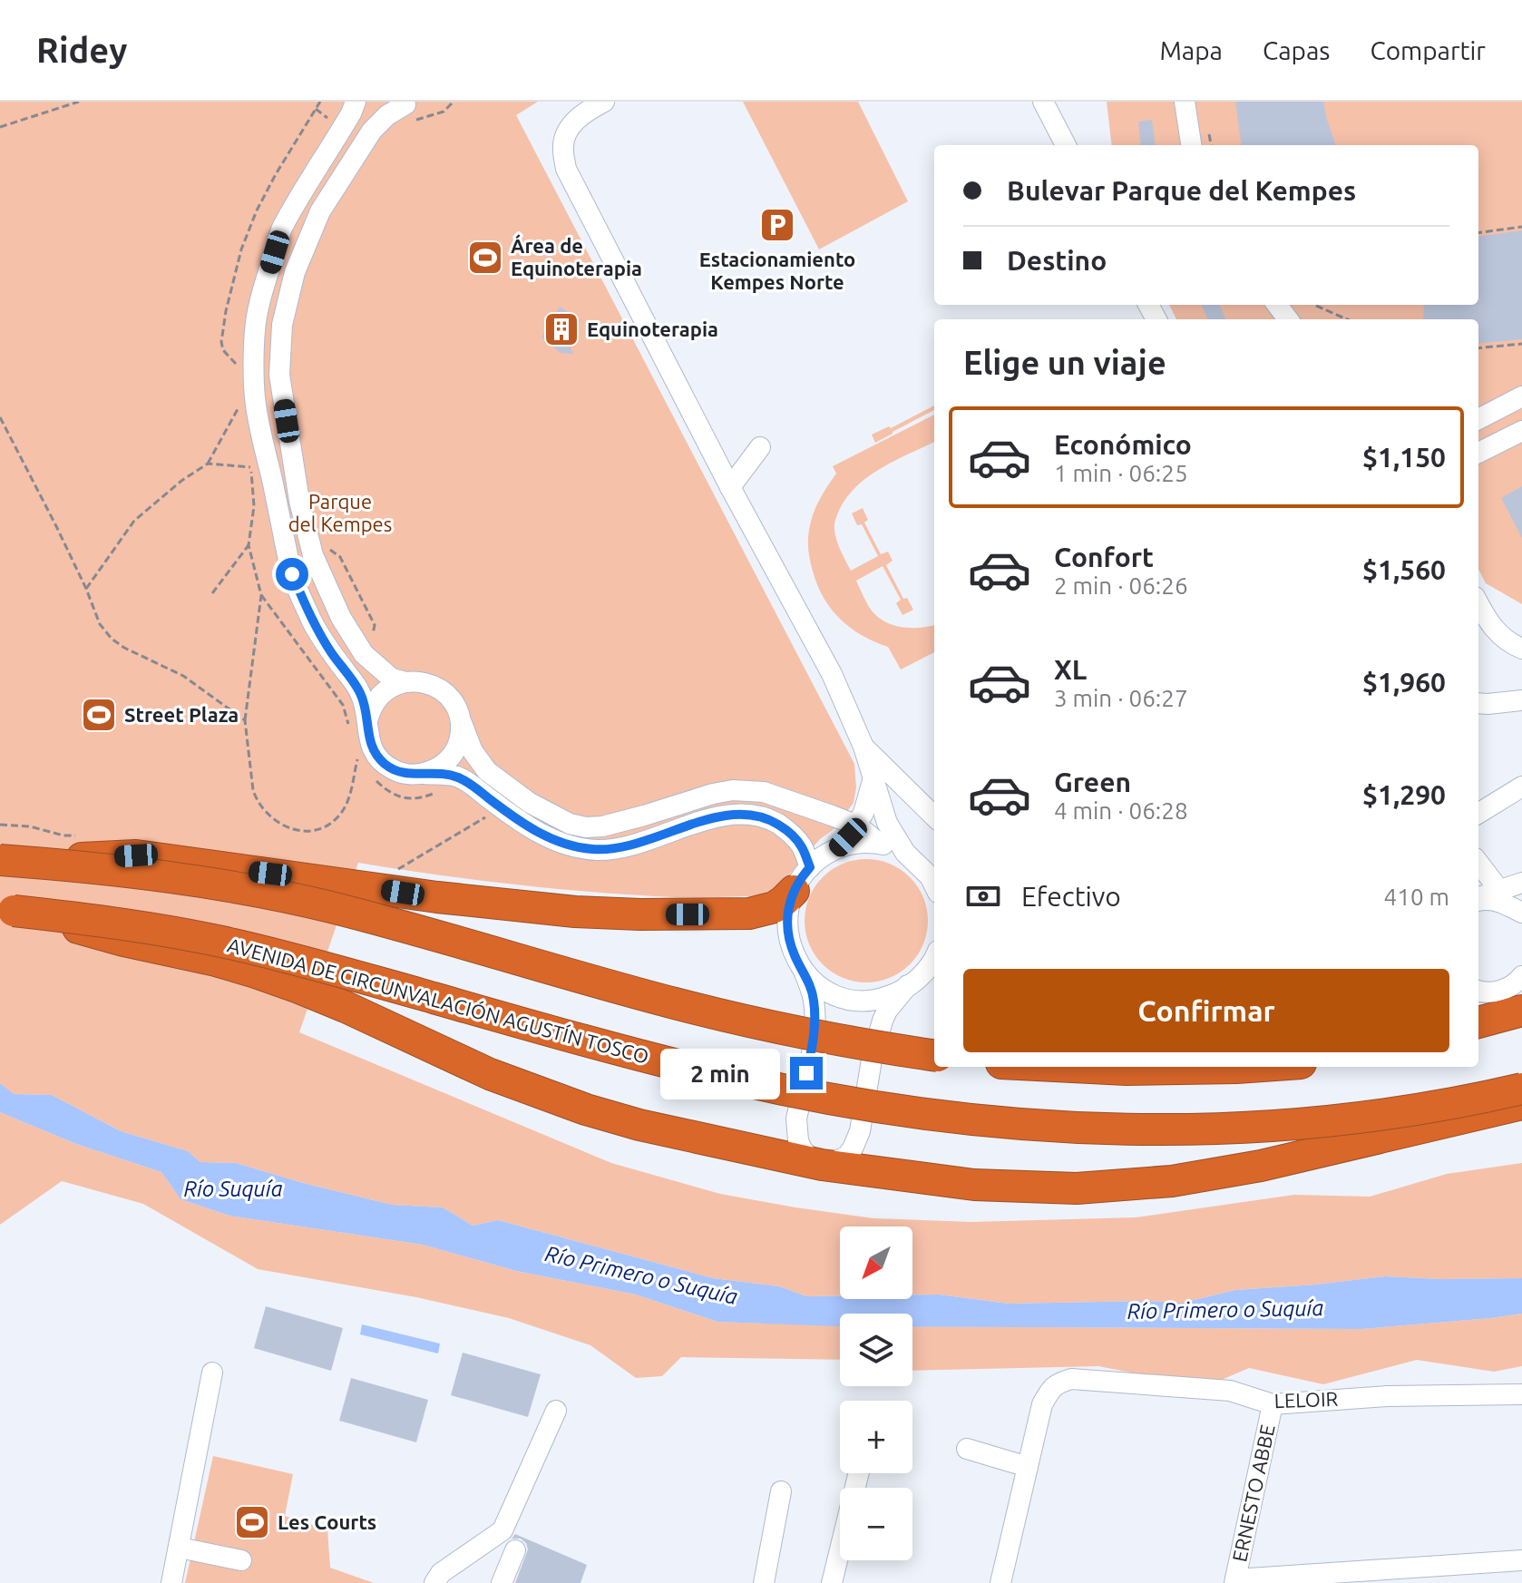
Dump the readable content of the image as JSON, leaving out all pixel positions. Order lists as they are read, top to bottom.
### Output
{
  "streets": {
    "highway": ["AVENIDA DE CIRCUNVALACIÓN AGUSTÍN TOSCO"],
    "street": ["LELOIR", "ERNESTO ABBE"]
  },
  "crossings": [
    ["LELOIR", "ERNESTO ABBE"]
  ],
  "water": ["Río Suquía", "Río Primero o Suquía"],
  "parks": ["Parque del Kempes"],
  "places": {
    "parking": ["Estacionamiento Kempes Norte"],
    "sports": ["Área de Equinoterapia", "Street Plaza", "Les Courts"],
    "building": ["Equinoterapia"]
  },
  "north": "bottom left",
  "page": {
    "header": "Ridey",
    "nav": ["Mapa", "Capas", "Compartir"],
    "banner": ["Bulevar Parque del Kempes", "Destino"],
    "heading": "Elige un viaje",
    "list": [
      {
        "name": "Económico",
        "note": "1 min · 06:25",
        "value": "$1,150"
      },
      {
        "name": "Confort",
        "note": "2 min · 06:26",
        "value": "$1,560"
      },
      {
        "name": "XL",
        "note": "3 min · 06:27",
        "value": "$1,960"
      },
      {
        "name": "Green",
        "note": "4 min · 06:28",
        "value": "$1,290"
      }
    ],
    "pay": ["Efectivo", "410 m"],
    "buttons": "Confirmar",
    "bubble": "2 min",
    "map_buttons": ["+", "−"]
  }
}
